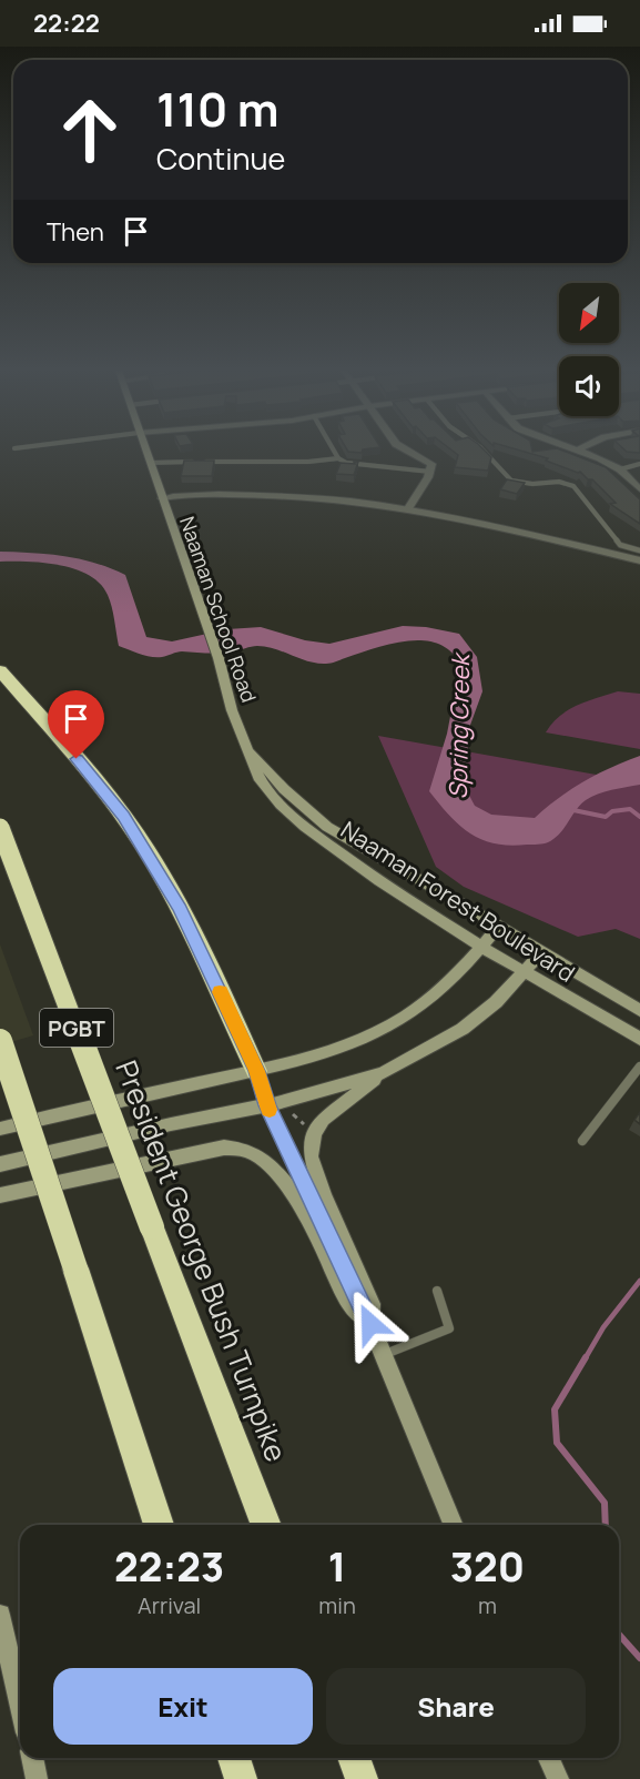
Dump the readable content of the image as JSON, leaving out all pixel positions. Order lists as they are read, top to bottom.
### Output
{
  "streets": {
    "highway": ["PGBT", "President George Bush Turnpike"],
    "main road": ["Naaman School Road", "Naaman Forest Boulevard"]
  },
  "crossings": [
    ["Naaman School Road", "Naaman Forest Boulevard"]
  ],
  "water": ["Spring Creek"],
  "north": "bottom left",
  "page": {
    "status": "22:22",
    "turn": ["110 m", "Continue"],
    "then": "Then",
    "eta": [
      "22:23",
      "Arrival",
      "1",
      "min",
      "320",
      "m"
    ],
    "buttons": ["Exit", "Share"]
  }
}
